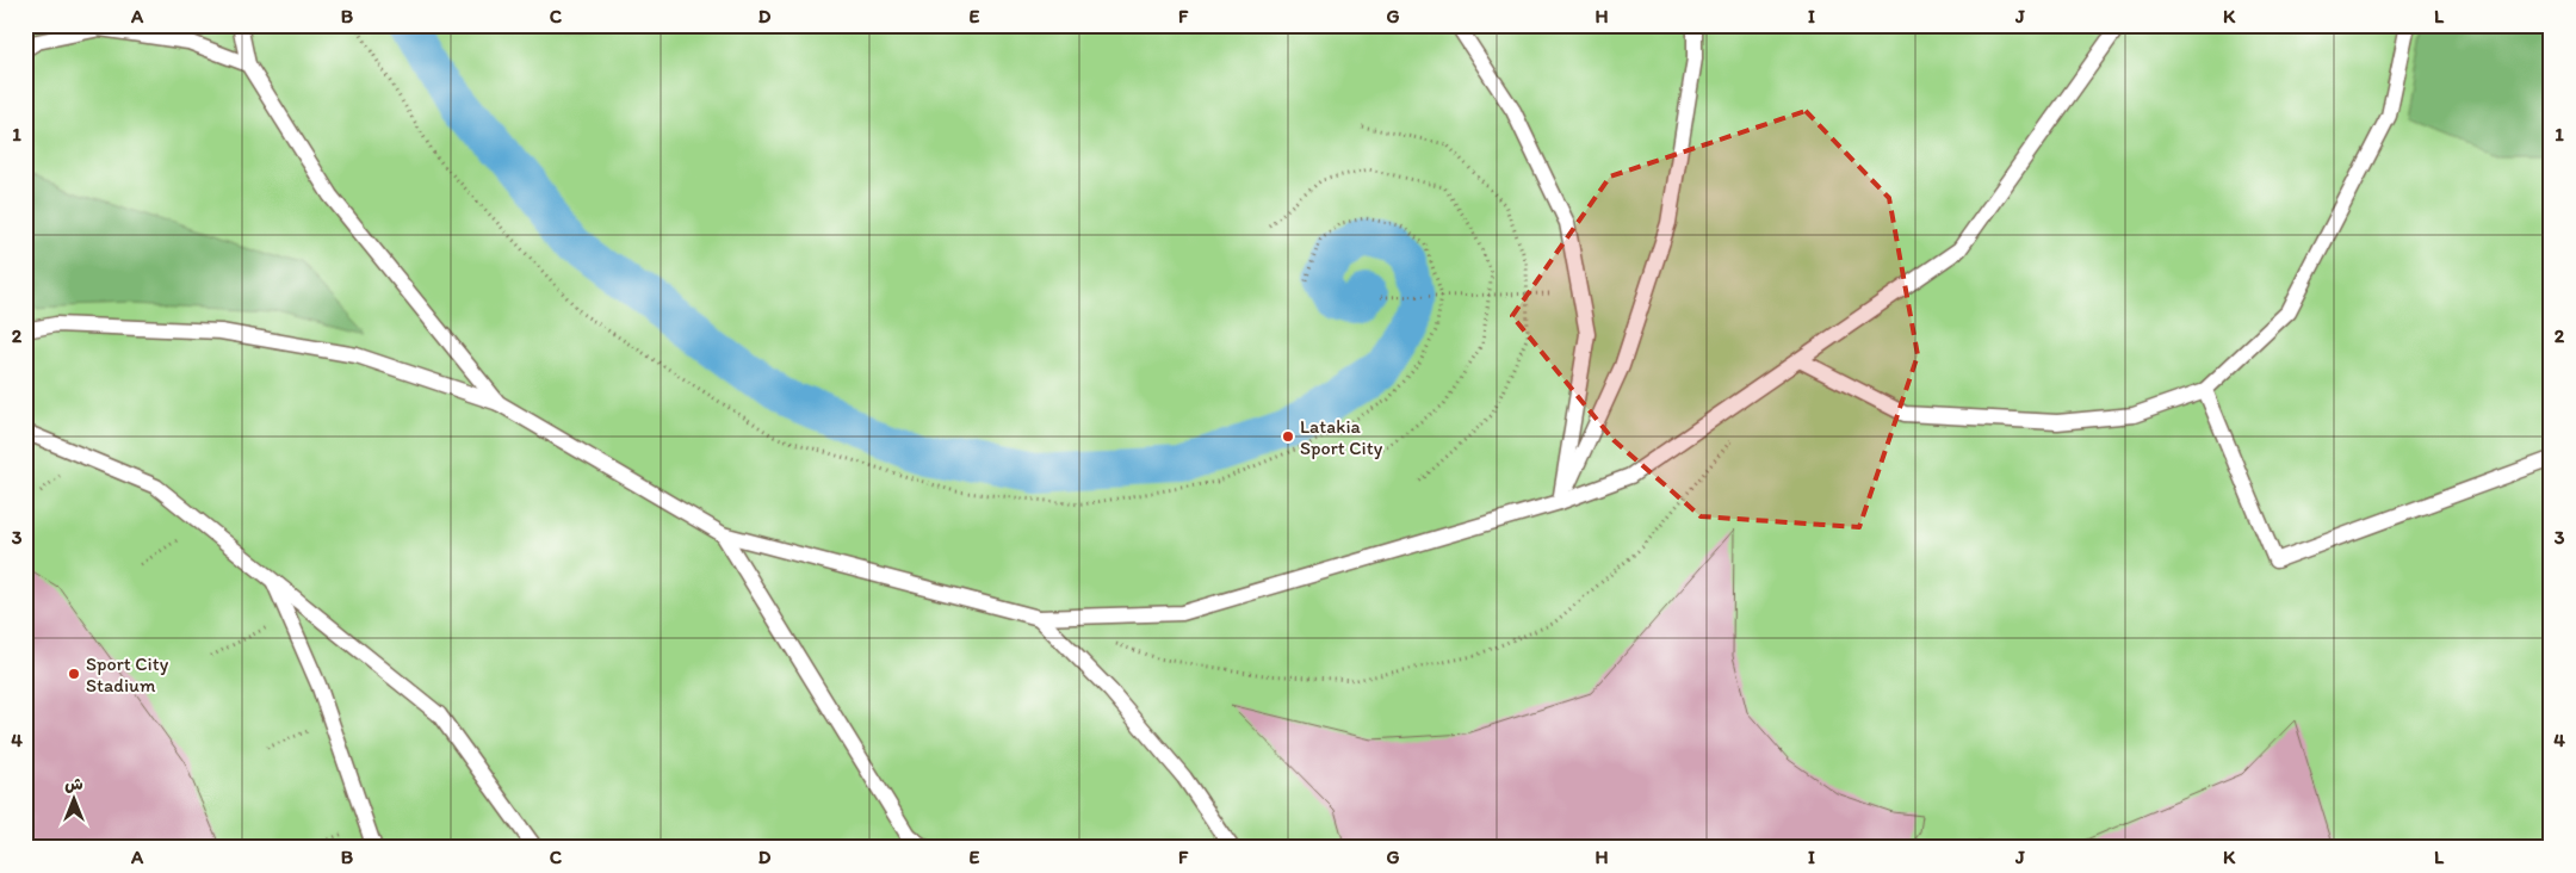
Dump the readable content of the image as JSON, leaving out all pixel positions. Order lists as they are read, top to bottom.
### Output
{
  "places": ["Latakia Sport City", "Sport City Stadium"],
  "north": "top",
  "grid": {
    "columns": [
      "A",
      "B",
      "C",
      "D",
      "E",
      "F",
      "G",
      "H",
      "I",
      "J",
      "K",
      "L"
    ],
    "rows": [
      "1",
      "2",
      "3",
      "4"
    ]
  }
}
